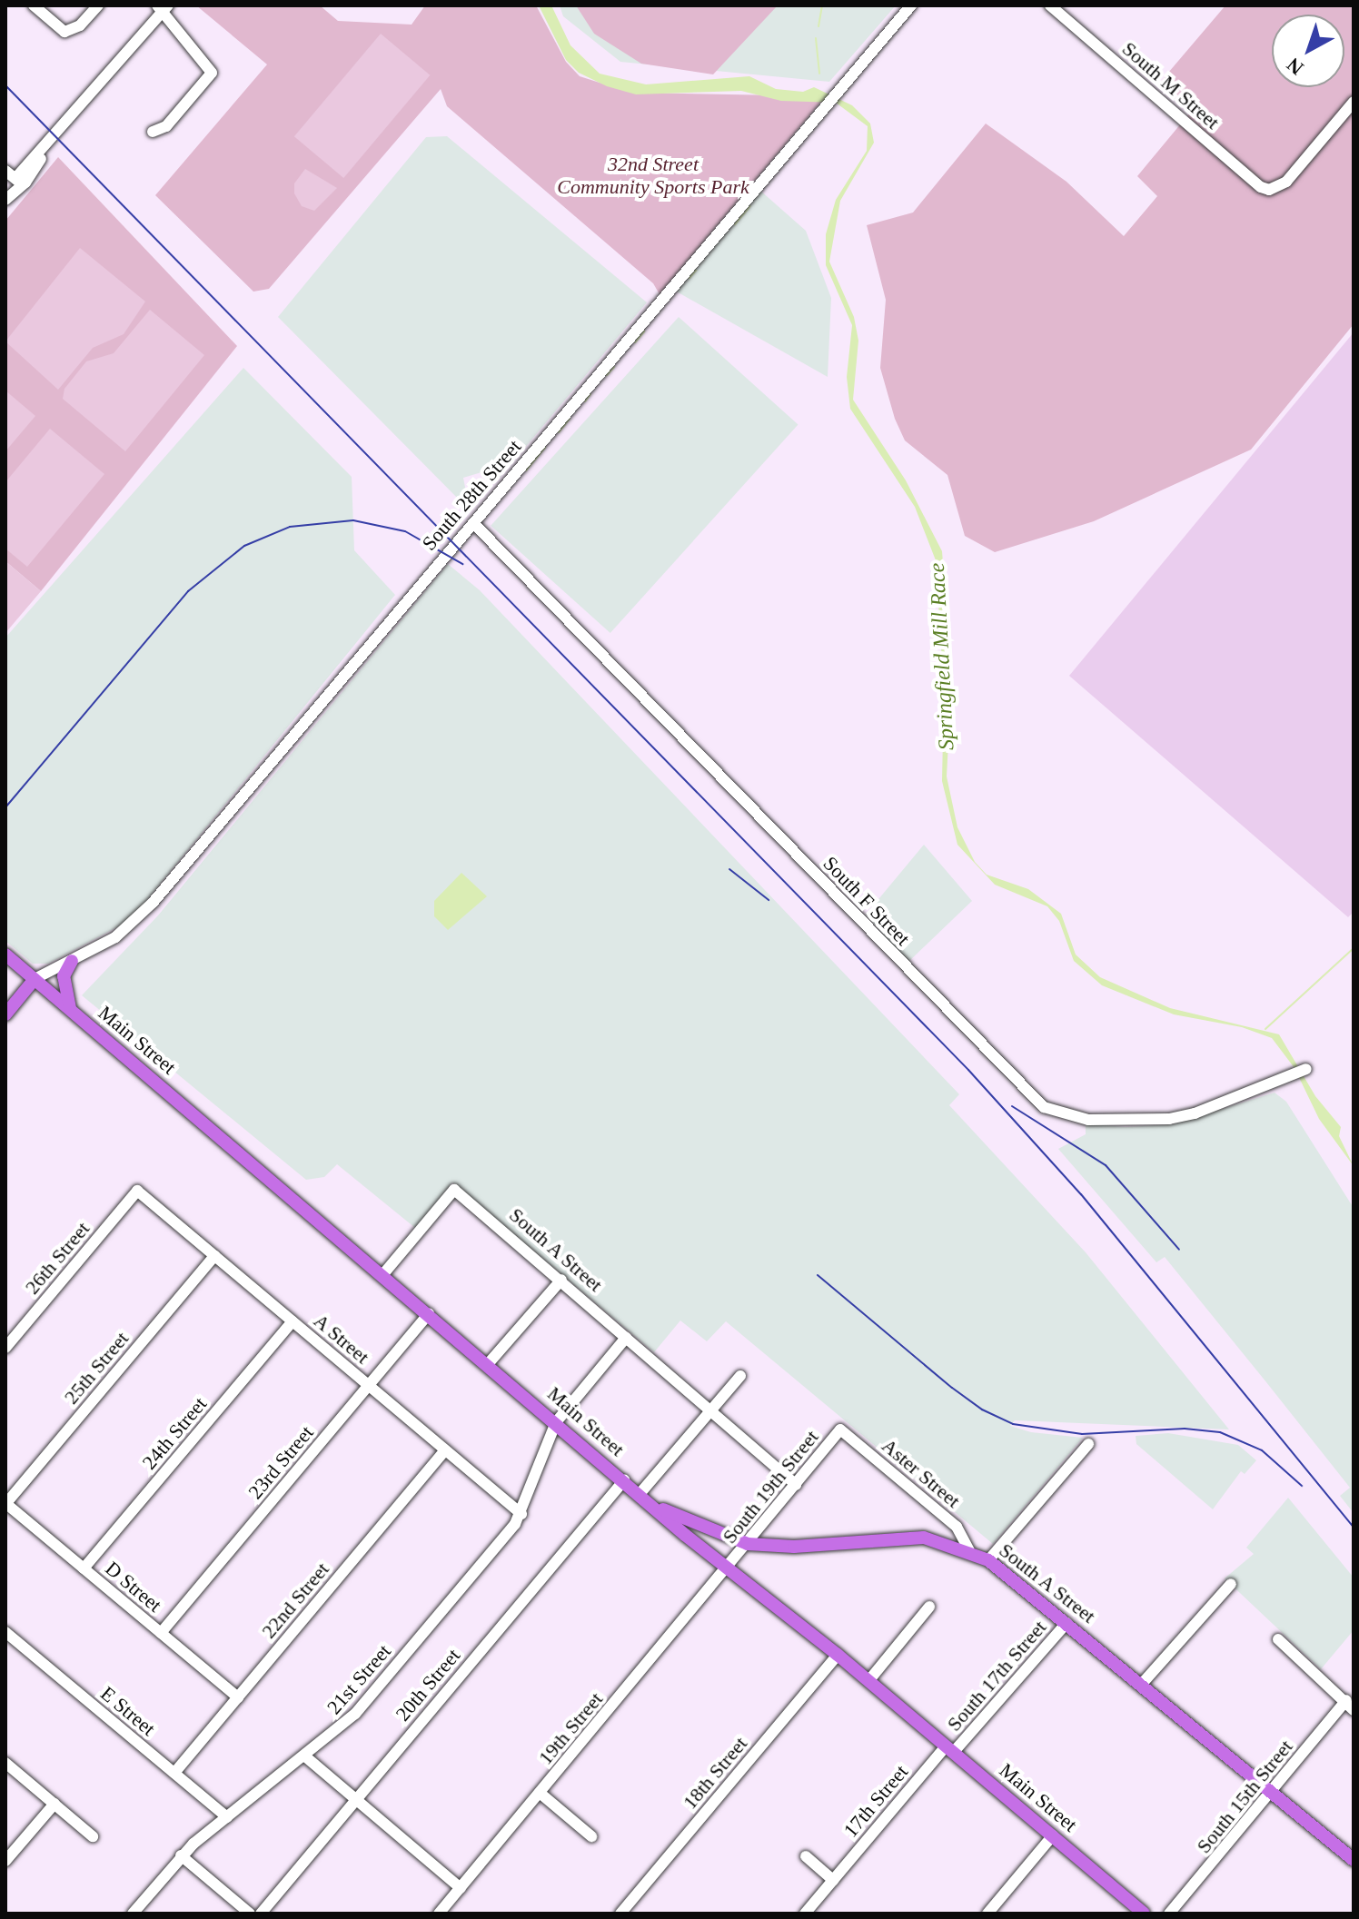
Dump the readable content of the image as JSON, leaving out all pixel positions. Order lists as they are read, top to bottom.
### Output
{
  "streets": {
    "main road": ["Main Street", "South A Street"],
    "street": [
      "South M Street",
      "South 28th Street",
      "South F Street",
      "26th Street",
      "A Street",
      "25th Street",
      "24th Street",
      "23rd Street",
      "Aster Street",
      "South 19th Street",
      "D Street",
      "22nd Street",
      "South 17th Street",
      "21st Street",
      "20th Street",
      "E Street",
      "19th Street",
      "18th Street",
      "South 15th Street",
      "17th Street"
    ]
  },
  "crossings": [
    ["South 28th Street", "South F Street"],
    ["South 28th Street", "Main Street"],
    ["Main Street", "South A Street"],
    ["Main Street", "23rd Street"],
    ["Main Street", "South 19th Street"],
    ["Main Street", "South 17th Street"],
    ["Main Street", "21st Street"],
    ["Main Street", "20th Street"],
    ["Main Street", "19th Street"],
    ["Main Street", "18th Street"],
    ["Main Street", "17th Street"],
    ["South A Street", "Aster Street"],
    ["South A Street", "South 19th Street"],
    ["South A Street", "South 17th Street"],
    ["South A Street", "21st Street"],
    ["South A Street", "South 15th Street"],
    ["26th Street", "A Street"],
    ["A Street", "25th Street"],
    ["A Street", "24th Street"],
    ["A Street", "23rd Street"],
    ["A Street", "22nd Street"],
    ["A Street", "21st Street"],
    ["25th Street", "D Street"],
    ["24th Street", "D Street"],
    ["23rd Street", "D Street"],
    ["Aster Street", "South 19th Street"],
    ["South 19th Street", "19th Street"],
    ["D Street", "22nd Street"],
    ["22nd Street", "E Street"],
    ["South 17th Street", "17th Street"],
    ["21st Street", "E Street"]
  ],
  "water": ["Springfield Mill Race"],
  "parks": ["32nd Street Community Sports Park"],
  "north": "bottom left"
}
